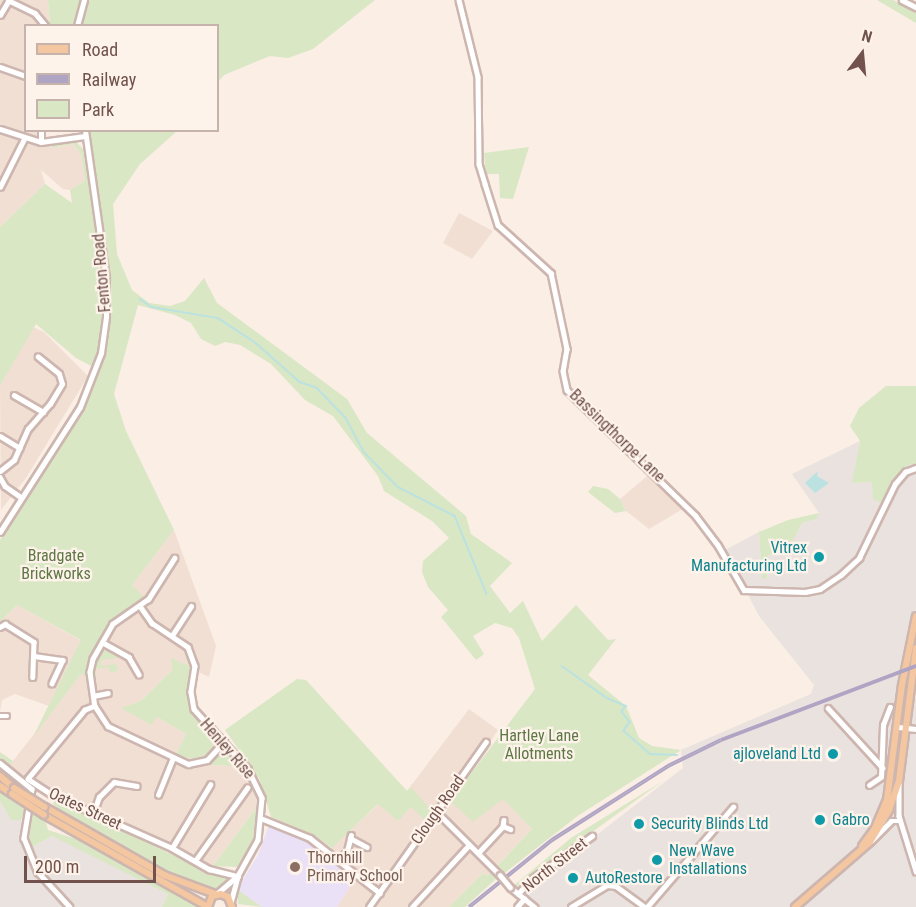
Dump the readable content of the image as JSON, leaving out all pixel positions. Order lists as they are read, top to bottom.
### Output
{
  "streets": {
    "street": [
      "Fenton Road",
      "Bassingthorpe Lane",
      "Henley Rise",
      "Oates Street",
      "Clough Road",
      "North Street"
    ]
  },
  "crossings": [
    ["Henley Rise", "Oates Street"]
  ],
  "parks": ["Bradgate Brickworks", "Hartley Lane Allotments"],
  "places": [
    "Vitrex Manufacturing Ltd",
    "ajloveland Ltd",
    "Gabro",
    "Security Blinds Ltd",
    "New Wave Installations",
    "Thornhill Primary School",
    "AutoRestore"
  ],
  "legend": ["Road", "Railway", "Park"],
  "scale_bar": "200 m",
  "north": "top"
}
